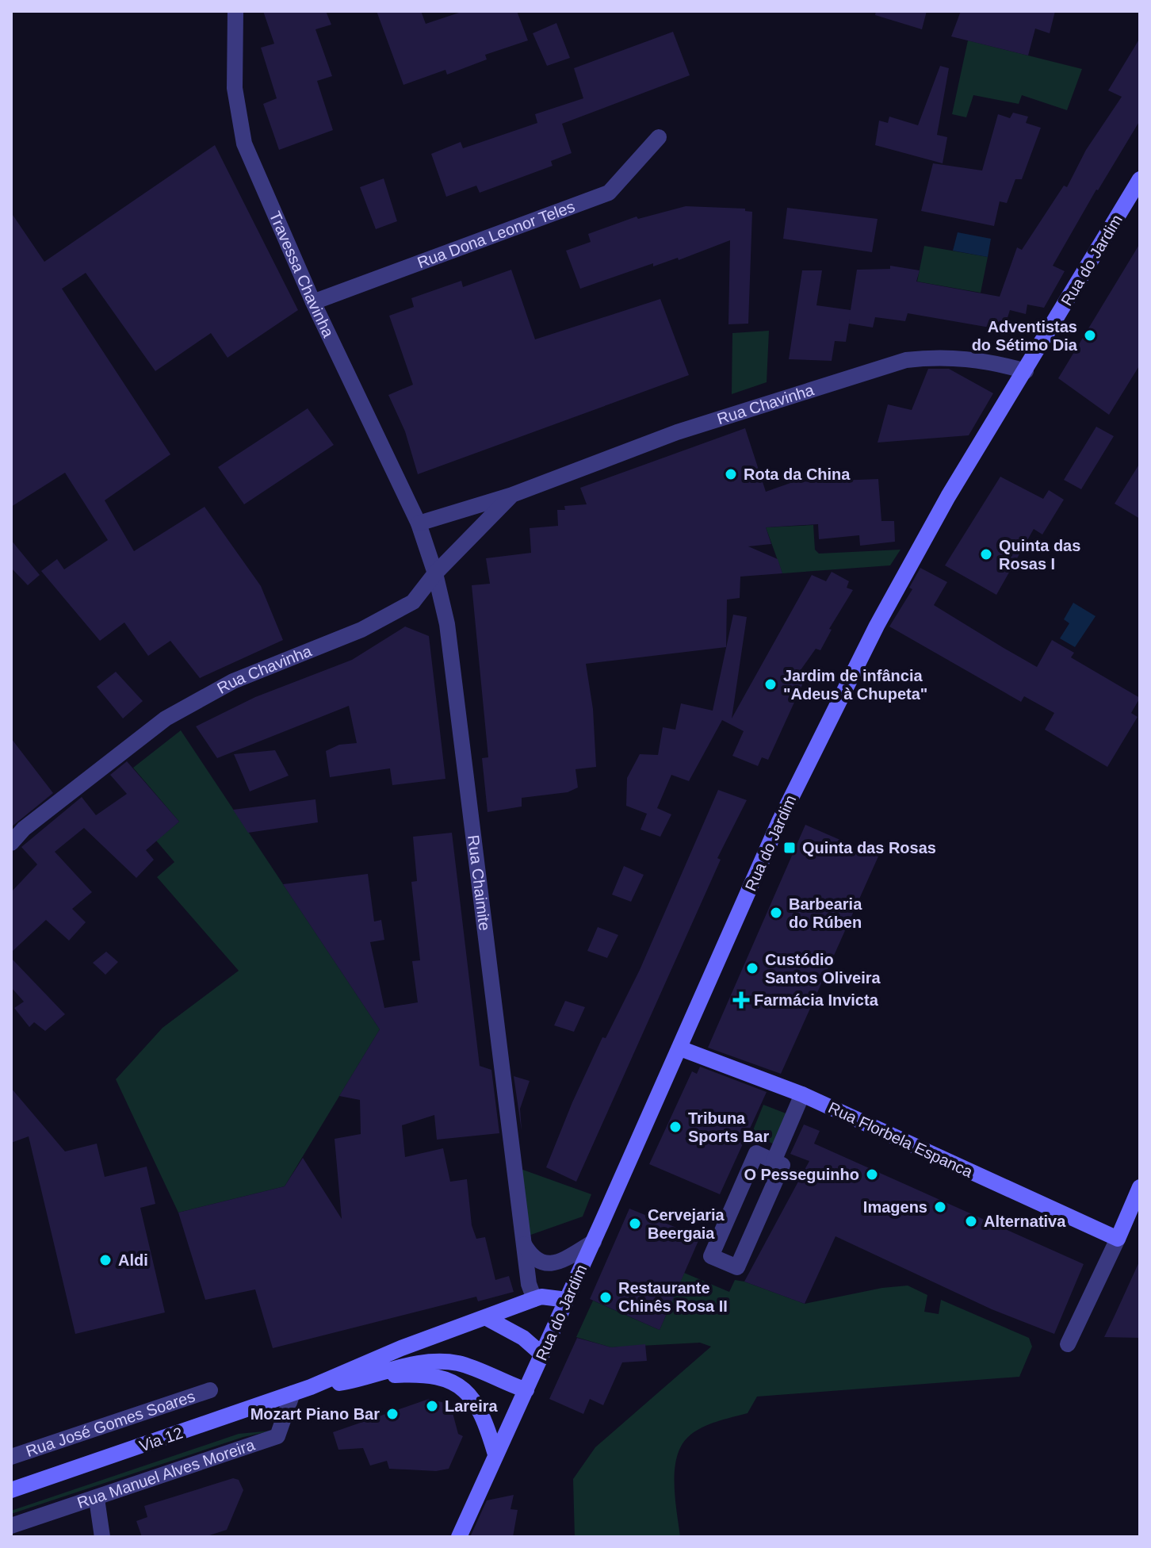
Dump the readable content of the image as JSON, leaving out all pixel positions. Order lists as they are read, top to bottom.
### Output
{
  "streets": {
    "main road": ["Rua do Jardim", "Rua Florbela Espanca", "Via 12"],
    "street": [
      "Rua Dona Leonor Teles",
      "Travessa Chavinha",
      "Rua Chavinha",
      "Rua Chaimite",
      "Rua José Gomes Soares",
      "Rua Manuel Alves Moreira"
    ]
  },
  "crossings": [
    ["Rua Dona Leonor Teles", "Travessa Chavinha"],
    ["Rua do Jardim", "Rua Chavinha"],
    ["Rua do Jardim", "Rua Florbela Espanca"],
    ["Rua do Jardim", "Via 12"],
    ["Travessa Chavinha", "Rua Chavinha"],
    ["Travessa Chavinha", "Rua Chaimite"],
    ["Rua Chavinha", "Rua Chaimite"],
    ["Rua Chaimite", "Via 12"],
    ["Via 12", "Rua Manuel Alves Moreira"]
  ],
  "places": {
    "other": [
      "Adventistas do Sétimo Dia",
      "Rota da China",
      "Quinta das Rosas I",
      "Jardim de infância \"Adeus à Chupeta\"",
      "Barbearia do Rúben",
      "Custódio Santos Oliveira",
      "Tribuna Sports Bar",
      "O Pesseguinho",
      "Imagens",
      "Alternativa",
      "Cervejaria Beergaia",
      "Aldi",
      "Restaurante Chinês Rosa II",
      "Lareira",
      "Mozart Piano Bar"
    ],
    "transit": ["Quinta das Rosas"],
    "health": ["Farmácia Invicta"]
  }
}
